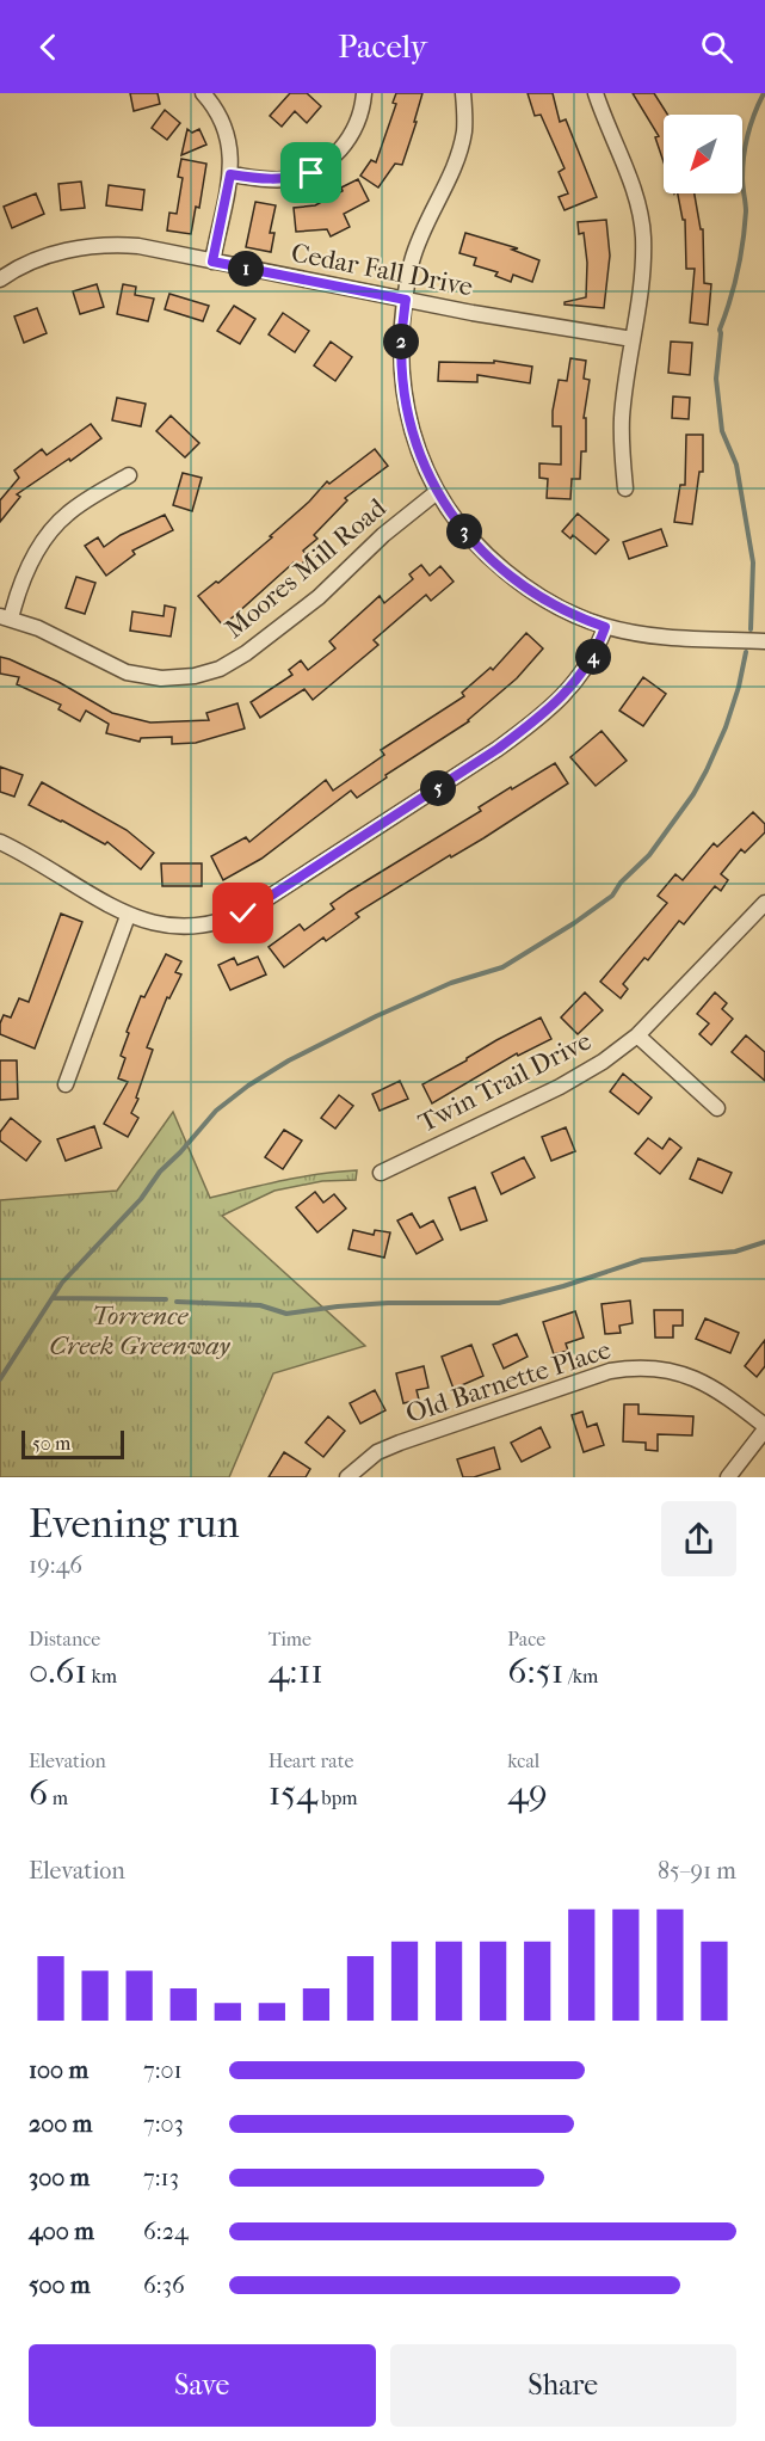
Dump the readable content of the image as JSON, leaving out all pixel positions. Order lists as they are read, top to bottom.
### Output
{
  "streets": {
    "street": [
      "Cedar Fall Drive",
      "Moores Mill Road",
      "Twin Trail Drive",
      "Old Barnette Place"
    ]
  },
  "parks": ["Torrence Creek Greenway"],
  "scale_bar": "50 m",
  "north": "bottom left",
  "page": {
    "header": "Pacely",
    "pins": [
      "1",
      "2",
      "3",
      "4",
      "5"
    ],
    "scale": "50 m",
    "heading": ["Evening run", "19:46"],
    "stats": [
      ["Distance", "0.61 km"],
      ["Time", "4:11"],
      ["Pace", "6:51 /km"],
      ["Elevation", "6 m"],
      ["Heart rate", "154 bpm"],
      ["kcal", "49"]
    ],
    "chart": ["Elevation", "85–91 m"],
    "list": [
      {
        "name": "100 m",
        "note": "7:01"
      },
      {
        "name": "200 m",
        "note": "7:03"
      },
      {
        "name": "300 m",
        "note": "7:13"
      },
      {
        "name": "400 m",
        "note": "6:24"
      },
      {
        "name": "500 m",
        "note": "6:36"
      }
    ],
    "buttons": ["Save", "Share"]
  }
}
